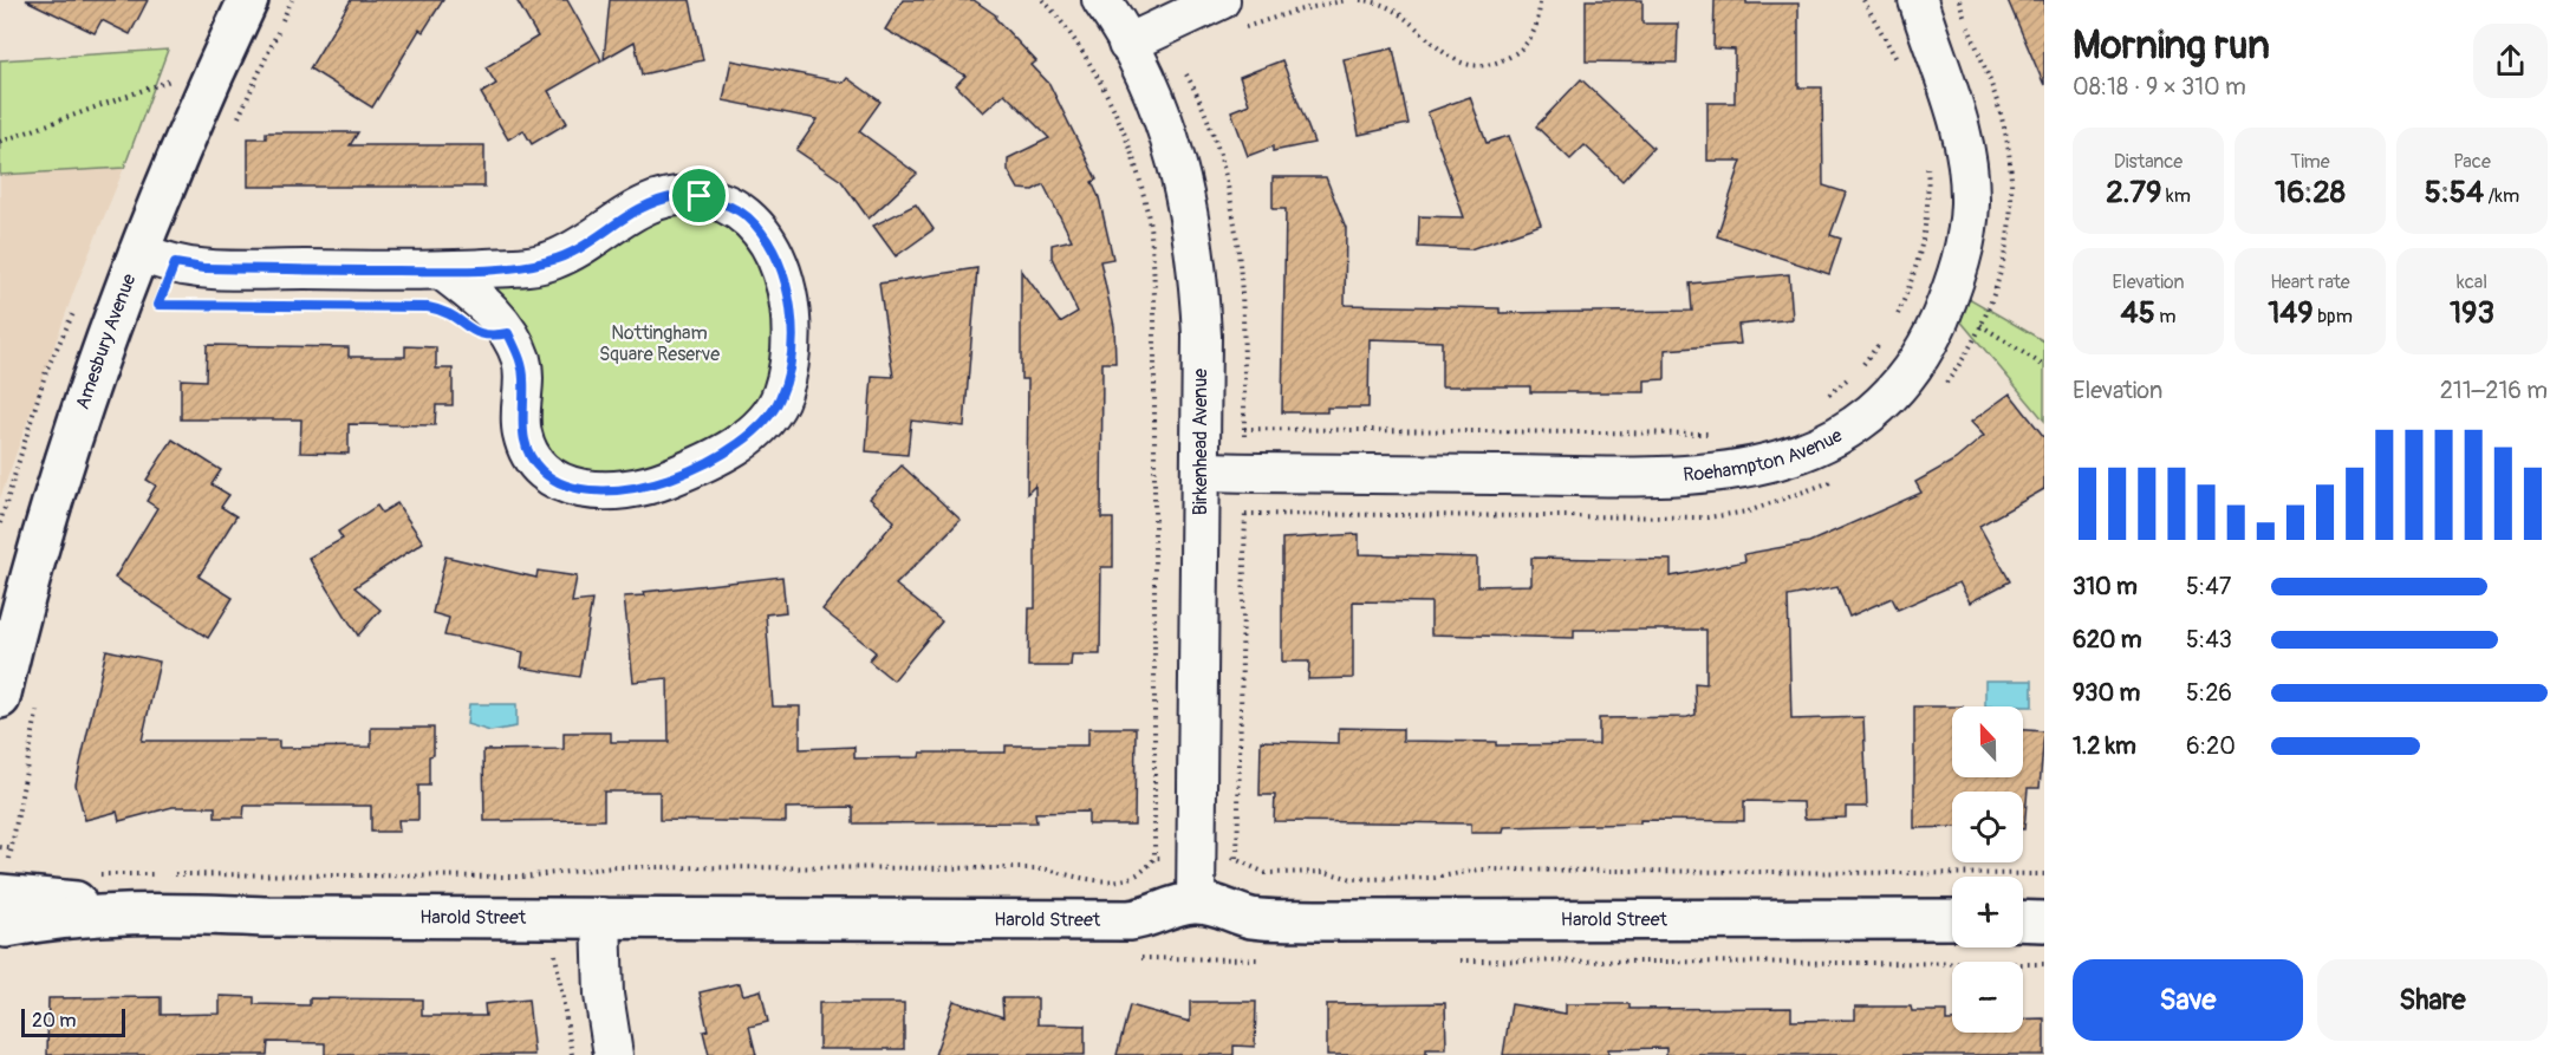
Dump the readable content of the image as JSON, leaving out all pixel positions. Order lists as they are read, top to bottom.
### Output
{
  "streets": {
    "street": [
      "Amesbury Avenue",
      "Birkenhead Avenue",
      "Roehampton Avenue",
      "Harold Street"
    ]
  },
  "crossings": [
    ["Birkenhead Avenue", "Roehampton Avenue"],
    ["Birkenhead Avenue", "Harold Street"]
  ],
  "parks": ["Nottingham Square Reserve"],
  "scale_bar": "20 m",
  "north": "top",
  "page": {
    "heading": ["Morning run", "08:18 · 9 × 310 m"],
    "stats": [
      ["Distance", "2.79 km"],
      ["Time", "16:28"],
      ["Pace", "5:54 /km"],
      ["Elevation", "45 m"],
      ["Heart rate", "149 bpm"],
      ["kcal", "193"]
    ],
    "chart": ["Elevation", "211–216 m"],
    "list": [
      {
        "name": "310 m",
        "note": "5:47"
      },
      {
        "name": "620 m",
        "note": "5:43"
      },
      {
        "name": "930 m",
        "note": "5:26"
      },
      {
        "name": "1.2 km",
        "note": "6:20"
      }
    ],
    "map_buttons": ["+", "−"],
    "buttons": ["Save", "Share"],
    "scale": "20 m"
  }
}
